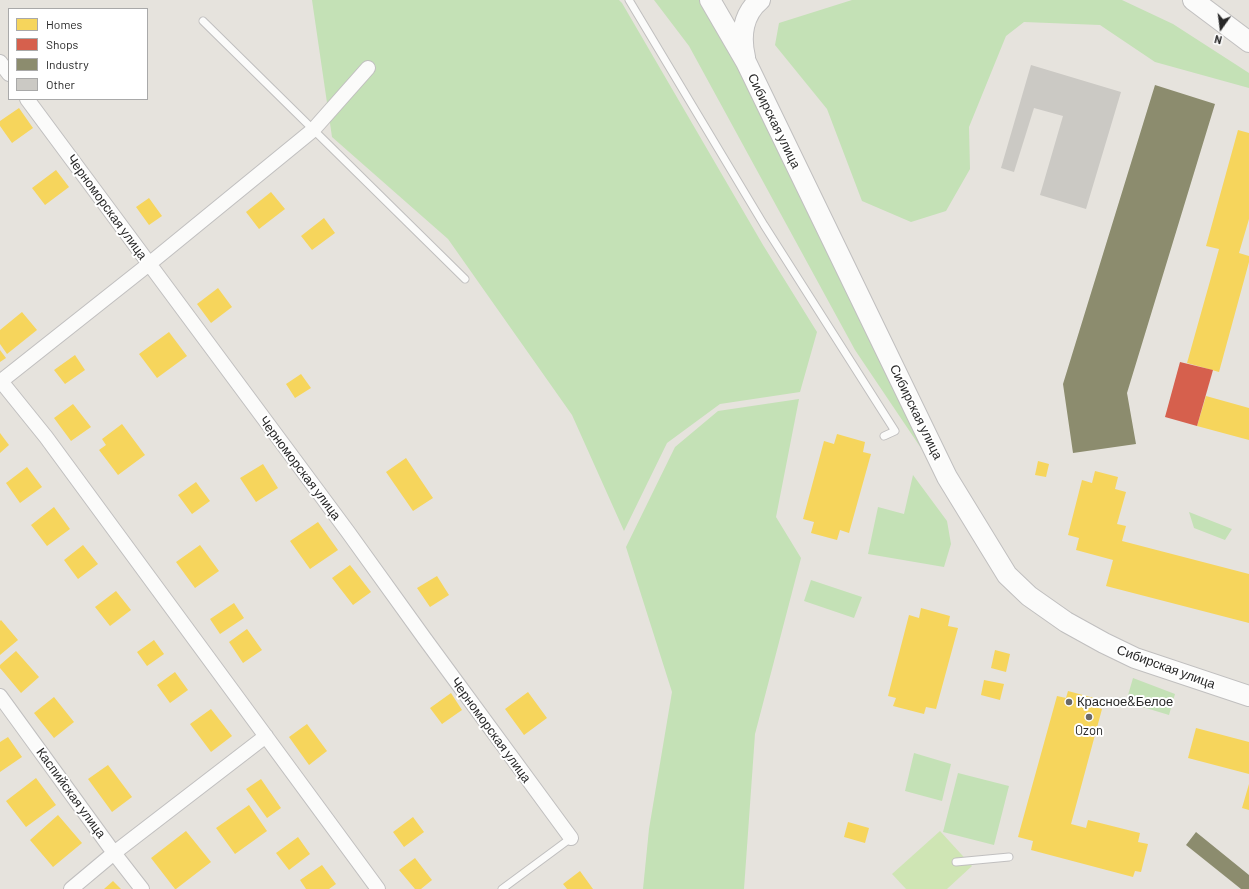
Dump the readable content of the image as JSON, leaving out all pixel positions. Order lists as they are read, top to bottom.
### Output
{
  "streets": {
    "main road": ["Сибирская улица"],
    "street": ["Черноморская улица", "Каспийская улица"]
  },
  "places": ["Красное&Белое", "Ozon"],
  "legend": [
    "Homes",
    "Shops",
    "Industry",
    "Other"
  ],
  "north": "bottom"
}
